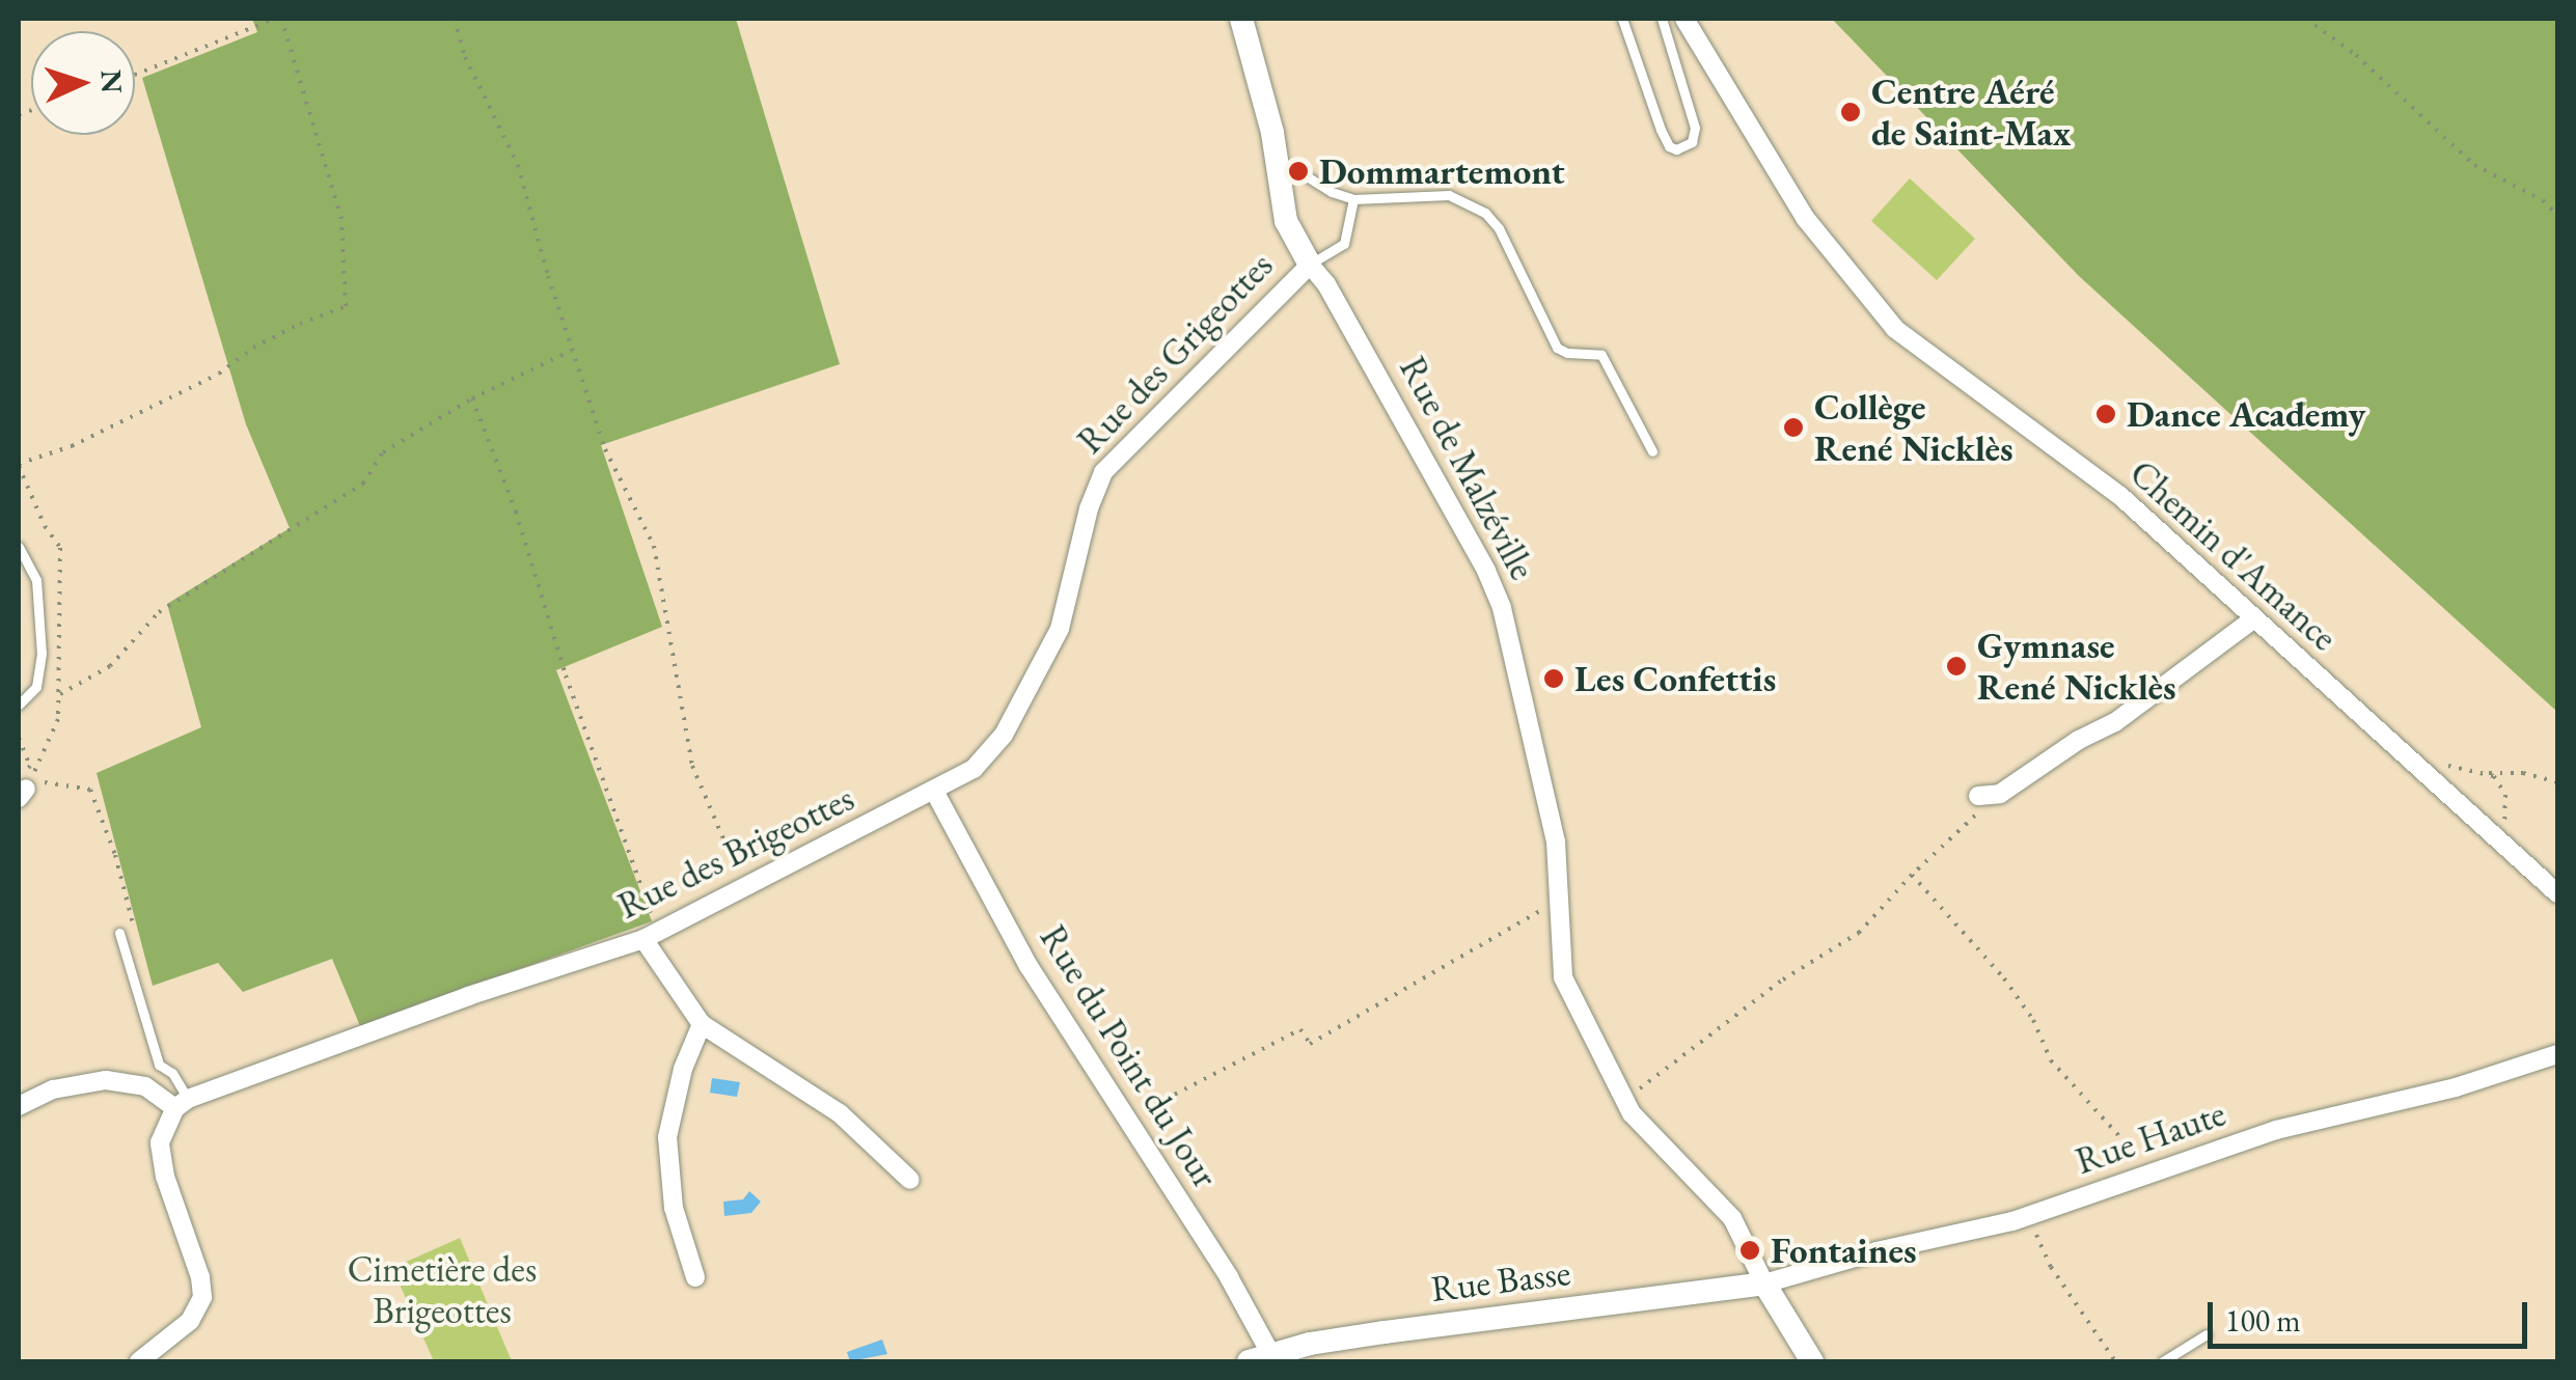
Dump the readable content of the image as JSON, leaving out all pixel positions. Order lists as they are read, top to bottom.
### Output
{
  "streets": {
    "street": [
      "Rue des Grigeottes",
      "Rue de Malzéville",
      "Chemin d'Amance",
      "Rue des Brigeottes",
      "Rue du Point du Jour",
      "Rue Haute",
      "Rue Basse"
    ]
  },
  "crossings": [
    ["Rue des Grigeottes", "Rue de Malzéville"],
    ["Rue des Grigeottes", "Rue des Brigeottes"],
    ["Rue de Malzéville", "Rue Haute"],
    ["Rue de Malzéville", "Rue Basse"],
    ["Rue des Brigeottes", "Rue du Point du Jour"],
    ["Rue du Point du Jour", "Rue Basse"],
    ["Rue Haute", "Rue Basse"]
  ],
  "parks": ["Cimetière des Brigeottes"],
  "places": [
    "Centre Aéré de Saint-Max",
    "Dommartemont",
    "Dance Academy",
    "Collège René Nicklès",
    "Gymnase René Nicklès",
    "Les Confettis",
    "Fontaines"
  ],
  "scale_bar": "100 m",
  "north": "right"
}
